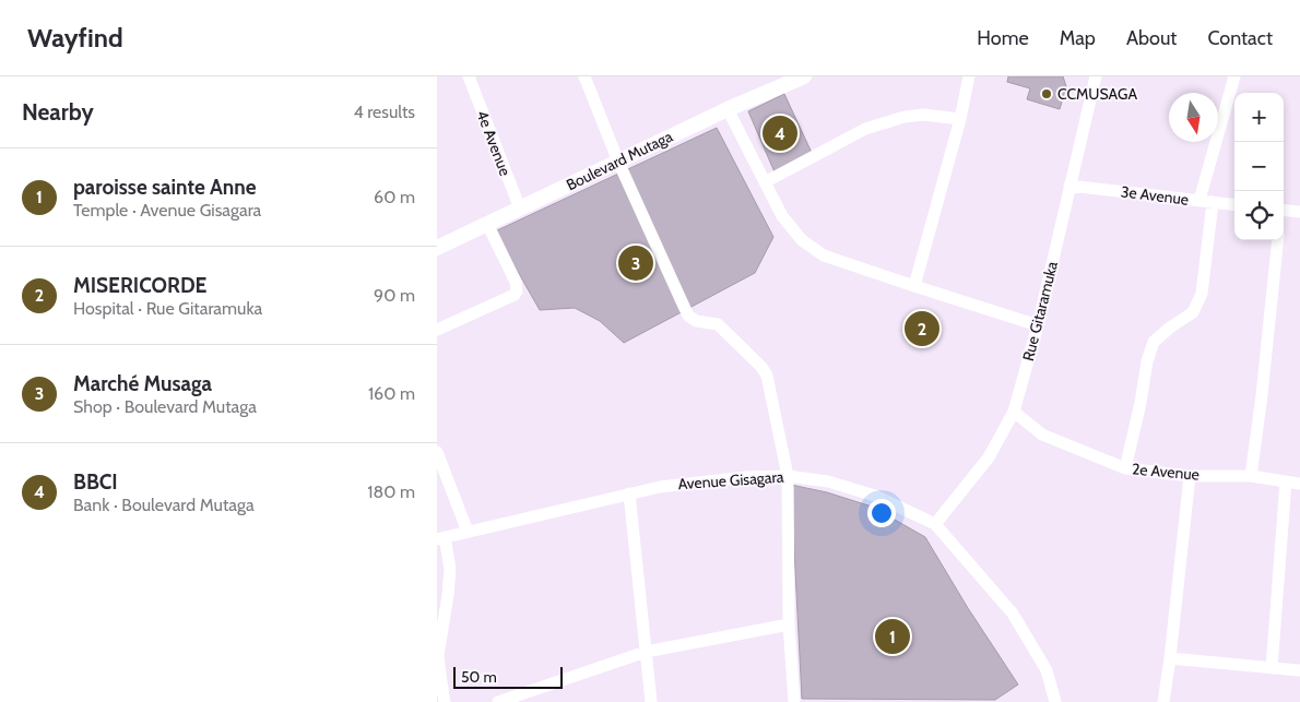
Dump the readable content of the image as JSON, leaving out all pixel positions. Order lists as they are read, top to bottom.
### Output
{
  "streets": {
    "street": [
      "4e Avenue",
      "Boulevard Mutaga",
      "3e Avenue",
      "Rue Gitaramuka",
      "2e Avenue",
      "Avenue Gisagara"
    ]
  },
  "crossings": [
    ["4e Avenue", "Boulevard Mutaga"],
    ["3e Avenue", "Rue Gitaramuka"],
    ["Rue Gitaramuka", "2e Avenue"],
    ["Rue Gitaramuka", "Avenue Gisagara"]
  ],
  "places": ["CCMUSAGA"],
  "scale_bar": "50 m",
  "north": "bottom",
  "page": {
    "header": "Wayfind",
    "nav": [
      "Home",
      "Map",
      "About",
      "Contact"
    ],
    "heading": ["Nearby", "4 results"],
    "map_buttons": ["+", "−"],
    "pins": [
      "4",
      "3",
      "2",
      "1"
    ],
    "list": [
      {
        "mark": "1",
        "name": "paroisse sainte Anne",
        "note": "Temple · Avenue Gisagara",
        "value": "60 m"
      },
      {
        "mark": "2",
        "name": "MISERICORDE",
        "note": "Hospital · Rue Gitaramuka",
        "value": "90 m"
      },
      {
        "mark": "3",
        "name": "Marché Musaga",
        "note": "Shop · Boulevard Mutaga",
        "value": "160 m"
      },
      {
        "mark": "4",
        "name": "BBCI",
        "note": "Bank · Boulevard Mutaga",
        "value": "180 m"
      }
    ],
    "scale": "50 m"
  }
}
